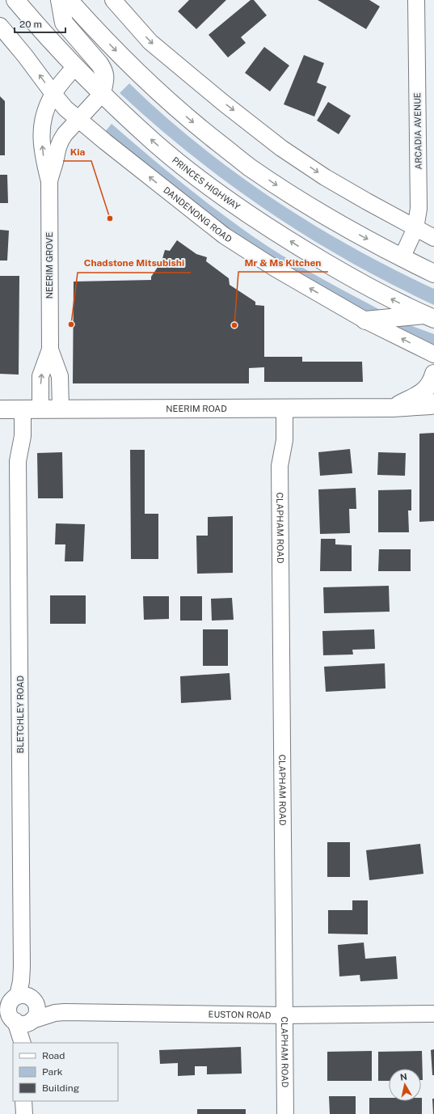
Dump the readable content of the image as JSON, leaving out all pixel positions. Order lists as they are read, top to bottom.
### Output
{
  "streets": {
    "main road": ["PRINCES HIGHWAY", "NEERIM ROAD"],
    "street": [
      "ARCADIA AVENUE",
      "DANDENONG ROAD",
      "NEERIM GROVE",
      "CLAPHAM ROAD",
      "BLETCHLEY ROAD",
      "EUSTON ROAD"
    ]
  },
  "crossings": [
    ["PRINCES HIGHWAY", "NEERIM GROVE"],
    ["DANDENONG ROAD", "NEERIM GROVE"],
    ["NEERIM GROVE", "NEERIM ROAD"],
    ["NEERIM ROAD", "CLAPHAM ROAD"],
    ["NEERIM ROAD", "BLETCHLEY ROAD"],
    ["CLAPHAM ROAD", "EUSTON ROAD"],
    ["BLETCHLEY ROAD", "EUSTON ROAD"]
  ],
  "places": ["Kia", "Chadstone Mitsubishi", "Mr & Ms Kitchen"],
  "legend": ["Road", "Park", "Building"],
  "scale_bar": "20 m",
  "north": "top"
}
